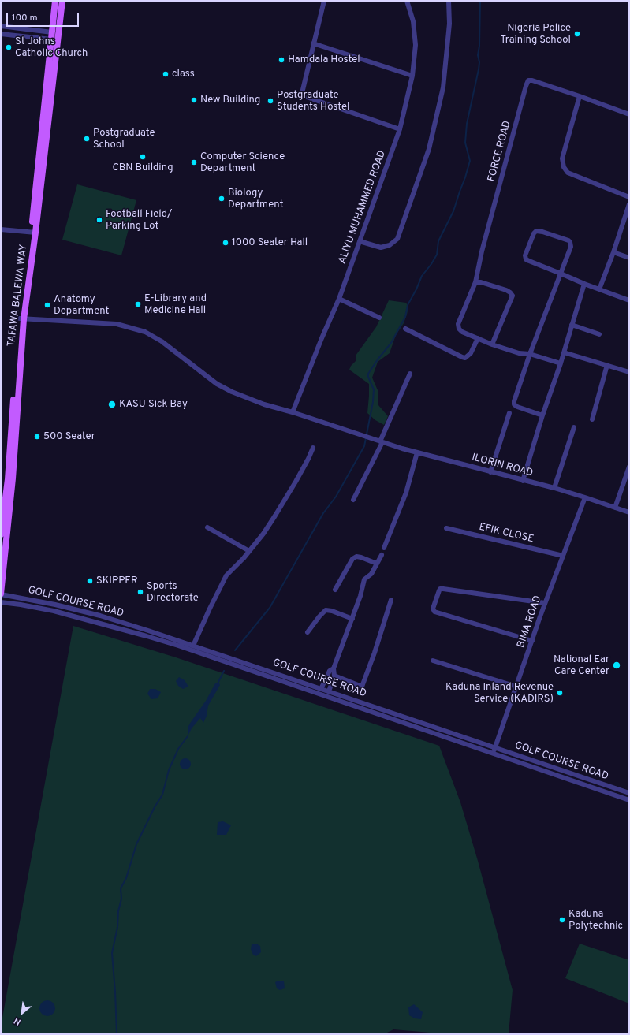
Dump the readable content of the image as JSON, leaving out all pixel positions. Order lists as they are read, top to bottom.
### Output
{
  "streets": {
    "main road": ["TAFAWA BALEWA WAY"],
    "street": [
      "FORCE ROAD",
      "ALIYU MUHAMMED ROAD",
      "ILORIN ROAD",
      "EFIK CLOSE",
      "GOLF COURSE ROAD",
      "BIMA ROAD"
    ]
  },
  "crossings": [
    ["ALIYU MUHAMMED ROAD", "ILORIN ROAD"],
    ["TAFAWA BALEWA WAY", "ILORIN ROAD"],
    ["TAFAWA BALEWA WAY", "GOLF COURSE ROAD"],
    ["ILORIN ROAD", "BIMA ROAD"],
    ["EFIK CLOSE", "BIMA ROAD"],
    ["GOLF COURSE ROAD", "BIMA ROAD"]
  ],
  "places": [
    "Nigeria Police Training School",
    "St Johns Catholic Church",
    "Hamdala Hostel",
    "class",
    "New Building",
    "Postgraduate Students Hostel",
    "Postgraduate School",
    "CBN Building",
    "Computer Science Department",
    "Biology Department",
    "Football Field/ Parking Lot",
    "1000 Seater Hall",
    "E-Library and Medicine Hall",
    "Anatomy Department",
    "KASU Sick Bay",
    "500 Seater",
    "SKIPPER",
    "Sports Directorate",
    "National Ear Care Center",
    "Kaduna Inland Revenue Service (KADIRS)",
    "Kaduna Polytechnic"
  ],
  "scale_bar": "100 m",
  "north": "bottom left"
}
